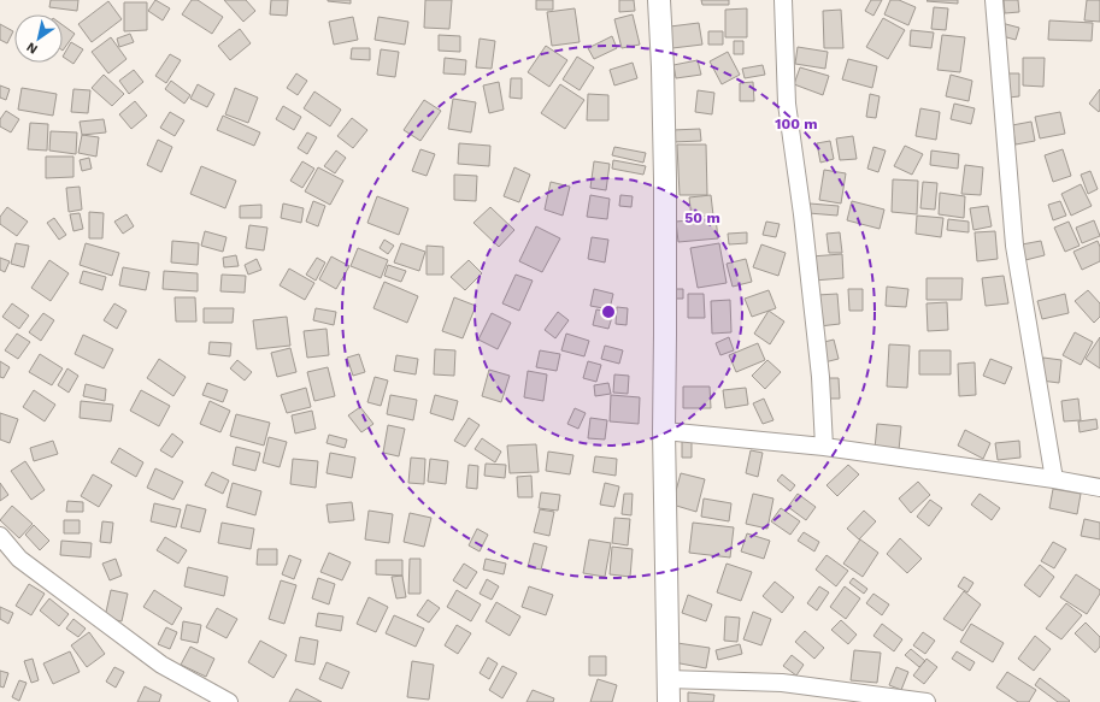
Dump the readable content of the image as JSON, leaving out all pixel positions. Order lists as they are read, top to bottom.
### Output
{
  "north": "bottom left",
  "rings": ["100 m", "50 m"]
}
